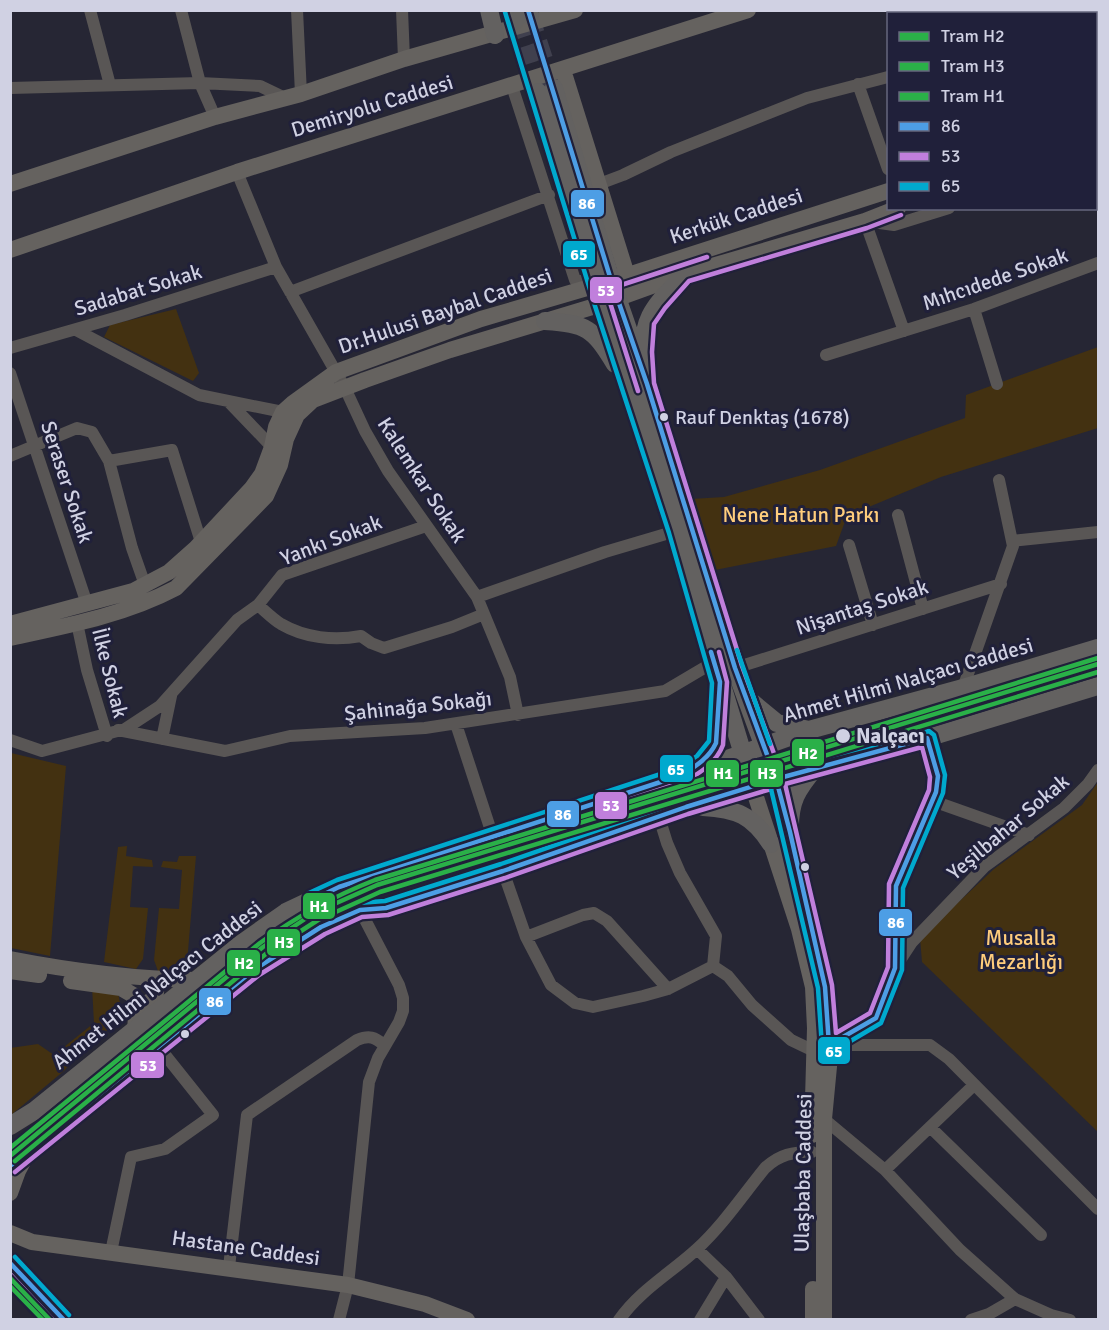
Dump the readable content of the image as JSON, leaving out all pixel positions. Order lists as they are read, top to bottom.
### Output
{
  "streets": {
    "main road": ["Ahmet Hilmi Nalçacı Caddesi"],
    "street": [
      "Demiryolu Caddesi",
      "Kerkük Caddesi",
      "Mıhcıdede Sokak",
      "Sadabat Sokak",
      "Dr.Hulusi Baybal Caddesi",
      "Kalemkar Sokak",
      "Seraser Sokak",
      "Yankı Sokak",
      "Nişantaş Sokak",
      "İlke Sokak",
      "Şahinağa Sokağı",
      "Yeşilbahar Sokak",
      "Ulaşbaba Caddesi",
      "Hastane Caddesi"
    ]
  },
  "crossings": [
    ["Demiryolu Caddesi", "Kalemkar Sokak"],
    ["Kerkük Caddesi", "Dr.Hulusi Baybal Caddesi"],
    ["Sadabat Sokak", "Kalemkar Sokak"],
    ["Dr.Hulusi Baybal Caddesi", "Kalemkar Sokak"],
    ["Dr.Hulusi Baybal Caddesi", "İlke Sokak"],
    ["Kalemkar Sokak", "Yankı Sokak"],
    ["Kalemkar Sokak", "Şahinağa Sokağı"],
    ["Yankı Sokak", "İlke Sokak"],
    ["Yankı Sokak", "Şahinağa Sokağı"],
    ["İlke Sokak", "Şahinağa Sokağı"],
    ["Yeşilbahar Sokak", "Ulaşbaba Caddesi"]
  ],
  "parks": ["Nene Hatun Parkı", "Musalla Mezarlığı"],
  "places": ["Rauf Denktaş (1678)", "Nalçacı"],
  "lines": [
    "transit line 86",
    "transit line 65",
    "transit line 53",
    "tram line H1",
    "tram line H2",
    "tram line H3"
  ],
  "legend": [
    "Tram H2",
    "Tram H3",
    "Tram H1",
    "86",
    "53",
    "65"
  ]
}
